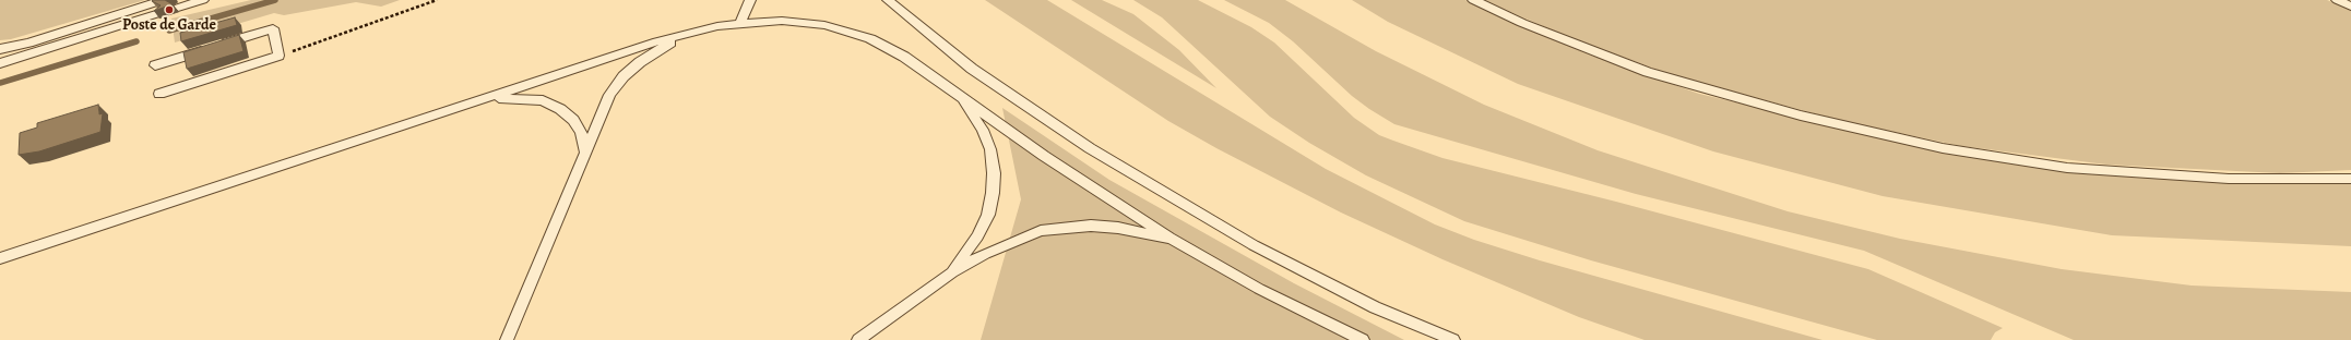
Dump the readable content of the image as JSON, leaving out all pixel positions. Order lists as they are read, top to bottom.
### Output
{
  "places": ["Poste de Garde"]
}
